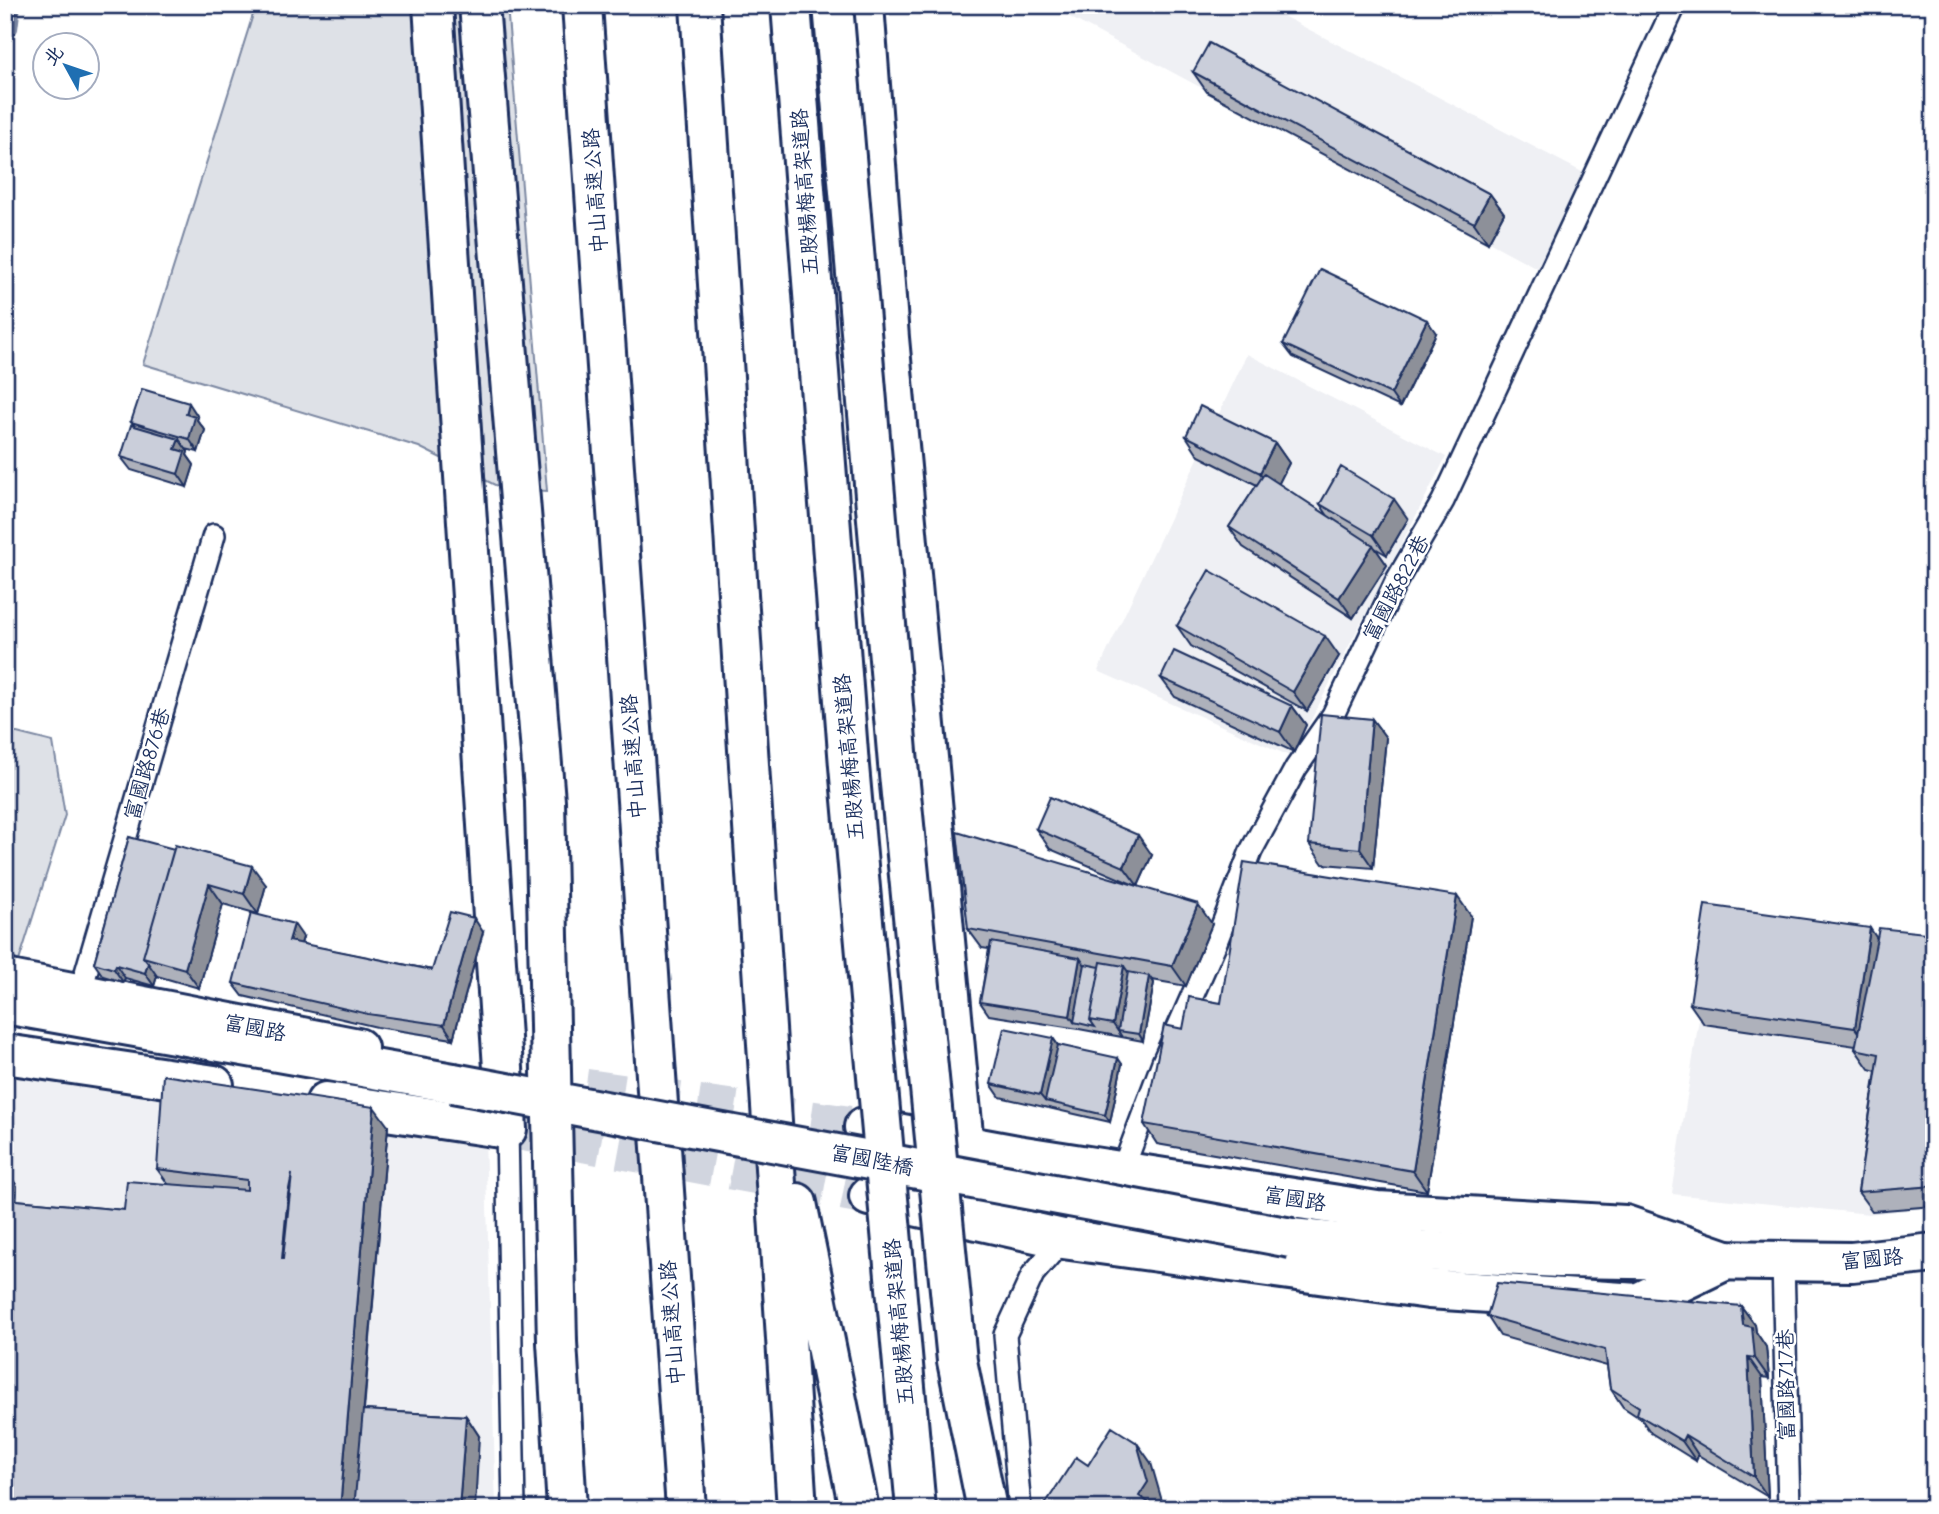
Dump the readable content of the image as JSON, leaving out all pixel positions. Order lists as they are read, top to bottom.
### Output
{
  "streets": {
    "main road": [
      "中山高速公路",
      "五股楊梅高架道路",
      "富國路",
      "富國陸橋"
    ],
    "lane": ["富國路822巷", "富國路876巷", "富國路717巷"]
  },
  "crossings": [
    ["富國路822巷", "富國路"],
    ["富國路876巷", "富國路"],
    ["富國路", "富國陸橋"],
    ["富國路", "富國路717巷"]
  ],
  "north": "top left"
}
